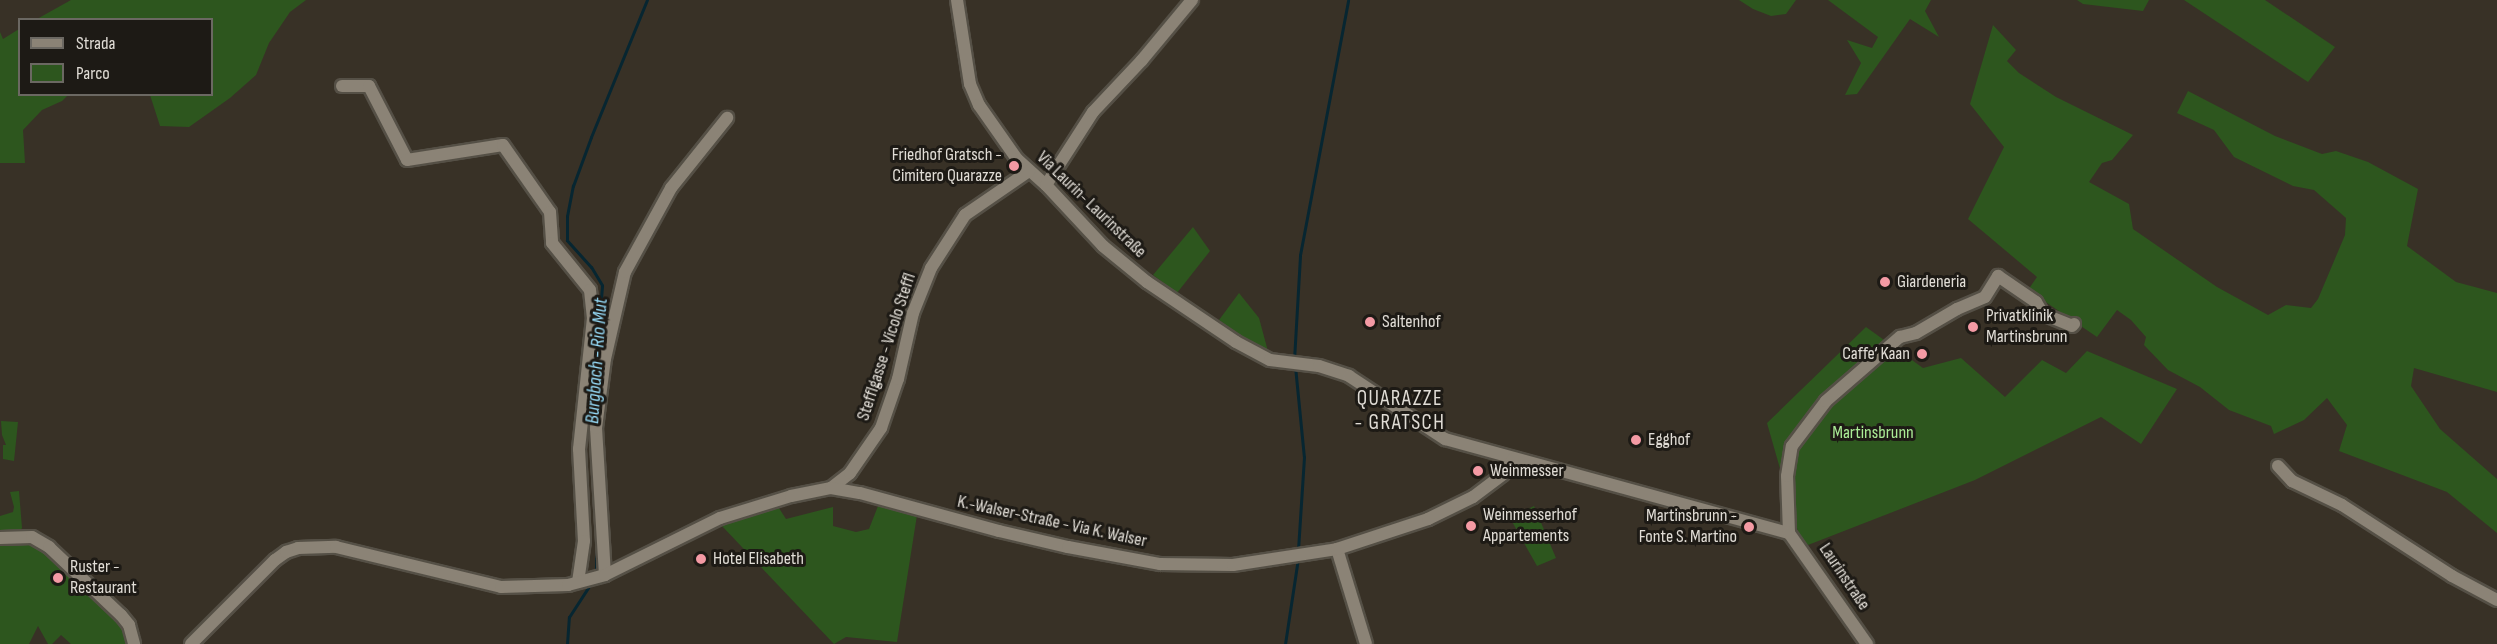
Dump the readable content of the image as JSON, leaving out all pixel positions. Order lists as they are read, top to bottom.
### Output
{
  "streets": {
    "street": [
      "Via Laurin- Laurinstraße",
      "Stefflgasse - Vicolo Steffl",
      "K.-Walser-Straße - Via K. Walser",
      "Laurinstraße"
    ]
  },
  "crossings": [
    ["Via Laurin- Laurinstraße", "Stefflgasse - Vicolo Steffl"],
    ["Via Laurin- Laurinstraße", "K.-Walser-Straße - Via K. Walser"],
    ["Via Laurin- Laurinstraße", "Laurinstraße"],
    ["Stefflgasse - Vicolo Steffl", "K.-Walser-Straße - Via K. Walser"]
  ],
  "districts": ["QUARAZZE - GRATSCH"],
  "water": ["Burgbach - Rio Mut"],
  "parks": ["Martinsbrunn"],
  "places": [
    "Friedhof Gratsch - Cimitero Quarazze",
    "Giardeneria",
    "Saltenhof",
    "Privatklinik Martinsbrunn",
    "Caffe‘ Kaan",
    "Egghof",
    "Weinmesser",
    "Weinmesserhof Appartements",
    "Martinsbrunn - Fonte S. Martino",
    "Hotel Elisabeth",
    "Ruster - Restaurant"
  ],
  "legend": ["Strada", "Parco"]
}
